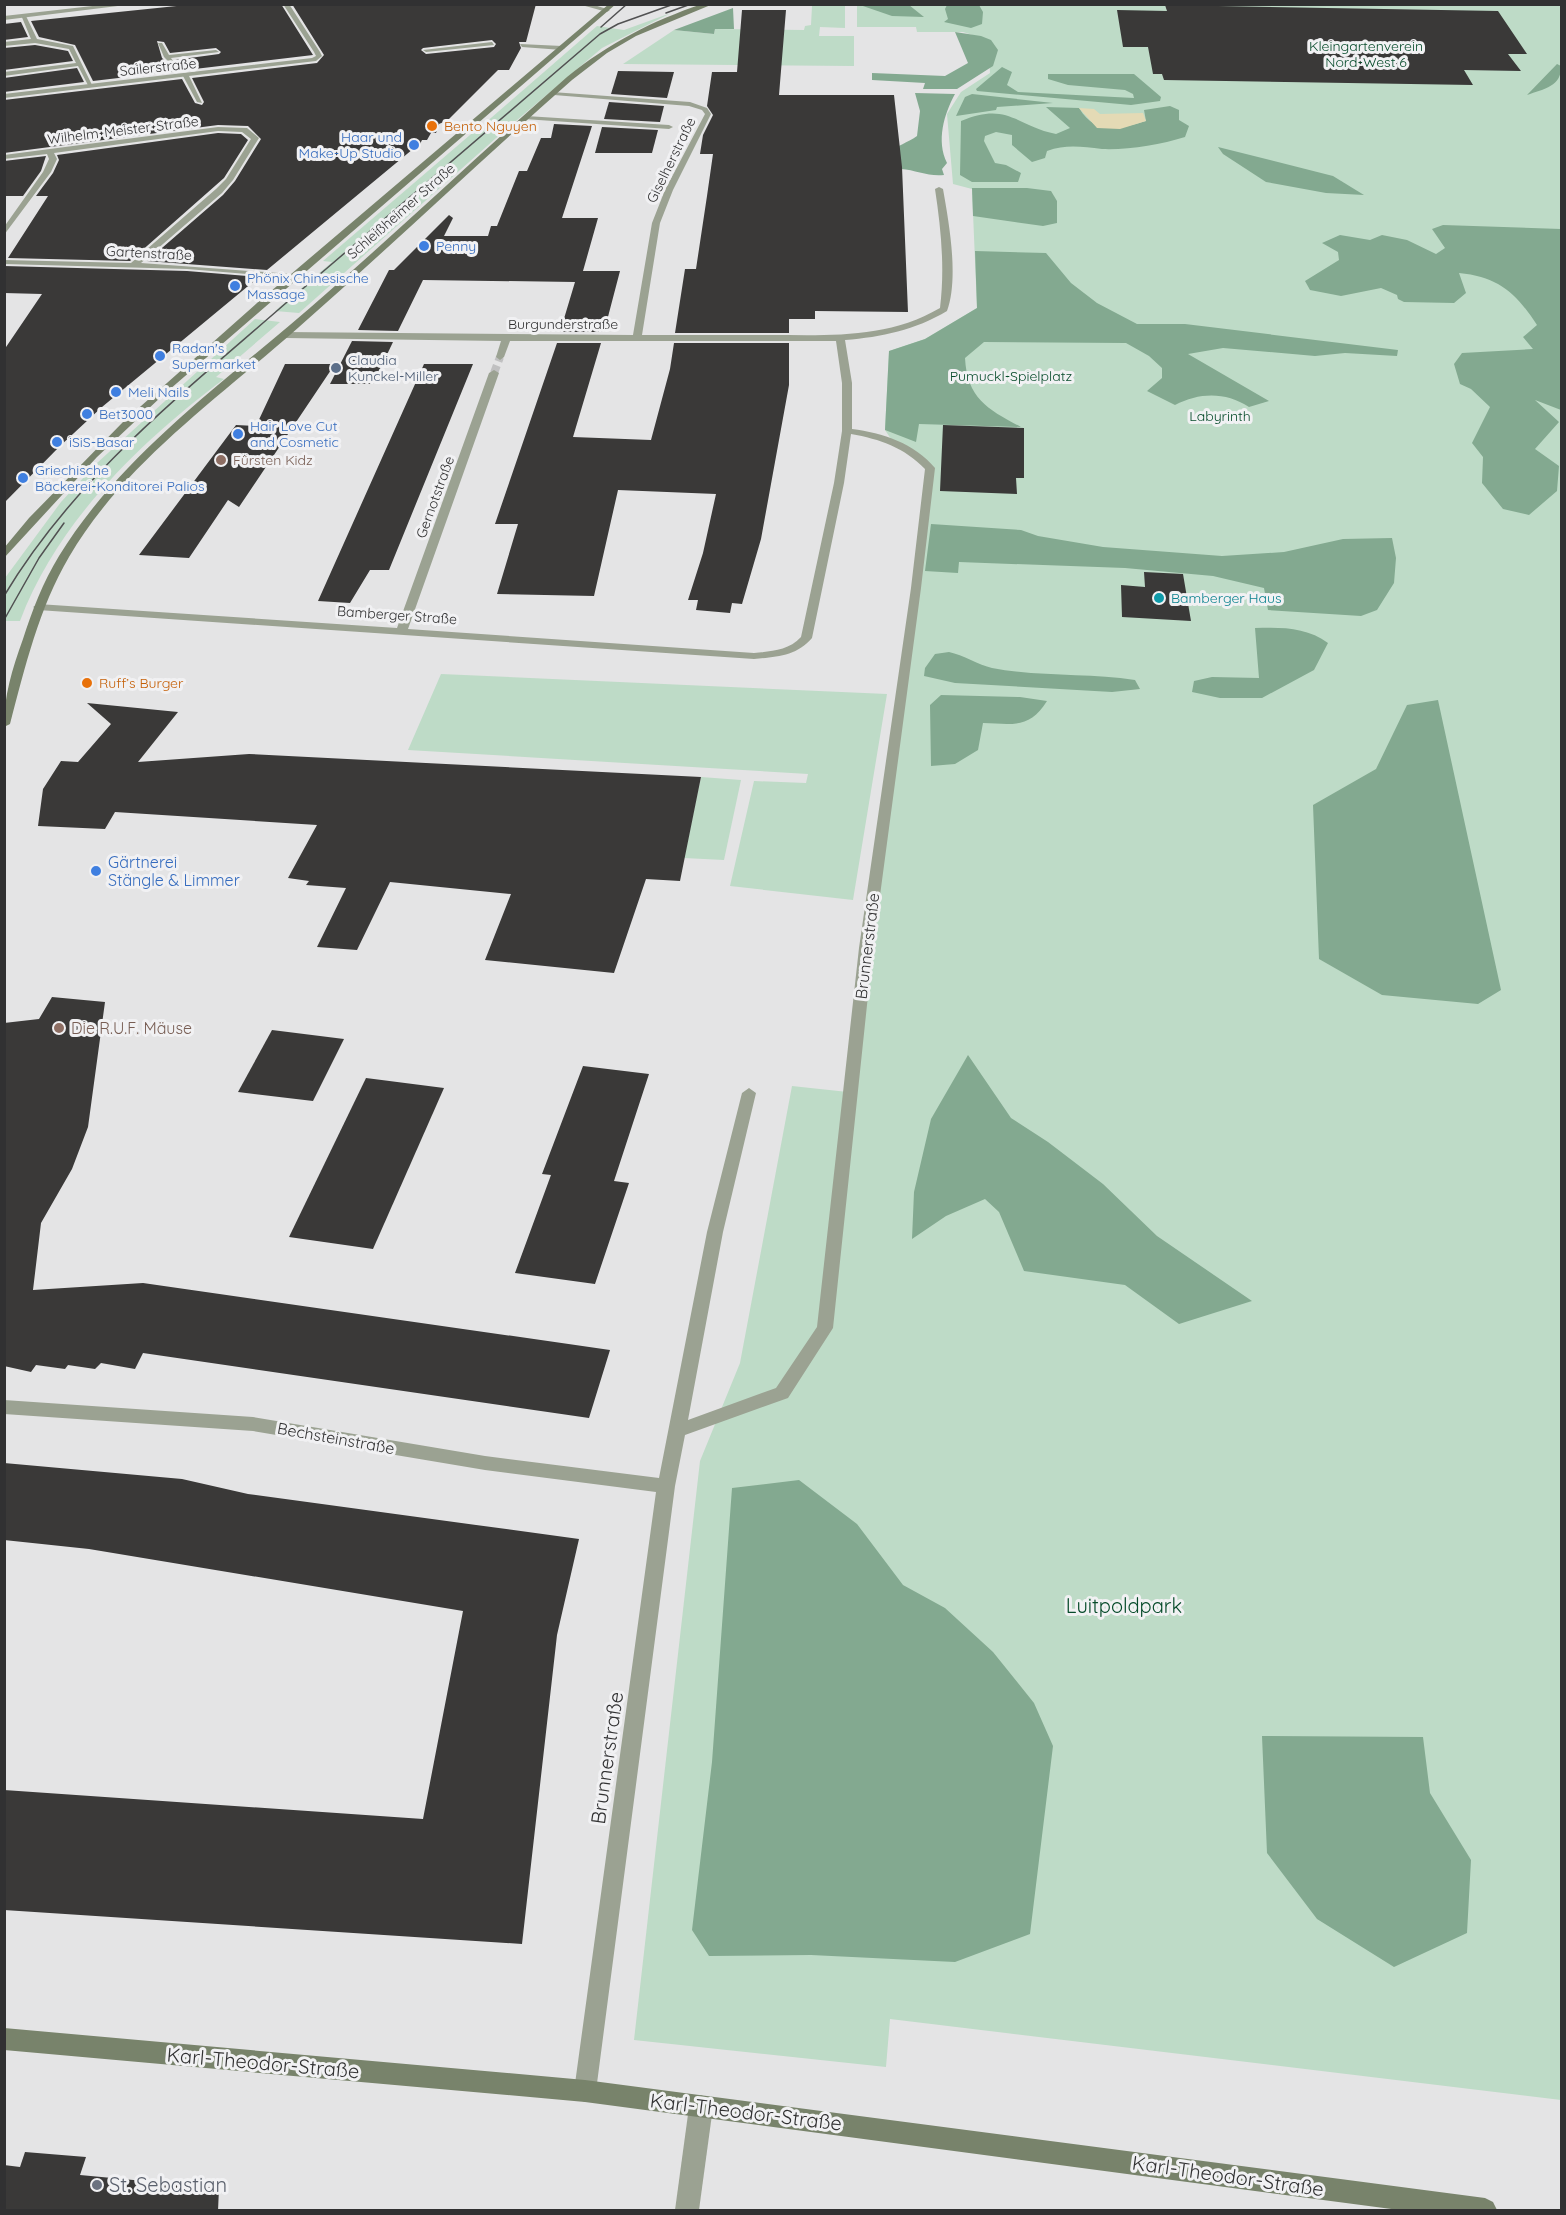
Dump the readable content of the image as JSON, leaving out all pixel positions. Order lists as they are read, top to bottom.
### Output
{
  "streets": {
    "main road": ["Schleißheimer Straße", "Karl-Theodor-Straße"],
    "street": [
      "Sailerstraße",
      "Wilhelm-Meister-Straße",
      "Giselherstraße",
      "Gartenstraße",
      "Burgunderstraße",
      "Gernotstraße",
      "Bamberger Straße",
      "Brunnerstraße",
      "Bechsteinstraße"
    ]
  },
  "crossings": [
    ["Wilhelm-Meister-Straße", "Gartenstraße"],
    ["Giselherstraße", "Schleißheimer Straße"],
    ["Giselherstraße", "Burgunderstraße"],
    ["Schleißheimer Straße", "Gartenstraße"],
    ["Schleißheimer Straße", "Burgunderstraße"],
    ["Schleißheimer Straße", "Bamberger Straße"],
    ["Gernotstraße", "Bamberger Straße"],
    ["Bamberger Straße", "Brunnerstraße"],
    ["Brunnerstraße", "Bechsteinstraße"],
    ["Brunnerstraße", "Karl-Theodor-Straße"]
  ],
  "parks": [
    "Kleingartenverein Nord-West 6",
    "Pumuckl-Spielplatz",
    "Labyrinth",
    "Luitpoldpark"
  ],
  "places": [
    "Bento Nguyen",
    "Haar und Make-Up Studio",
    "Penny",
    "Phönix Chinesische Massage",
    "Radan's Supermarket",
    "Claudia Kunckel-Miller",
    "Meli Nails",
    "Bet3000",
    "Hair Love Cut and Cosmetic",
    "iSiS-Basar",
    "Fürsten Kidz",
    "Griechische Bäckerei-Konditorei Palios",
    "Bamberger Haus",
    "Ruff’s Burger",
    "Gärtnerei Stängle & Limmer",
    "Die R.U.F. Mäuse",
    "St. Sebastian"
  ]
}
